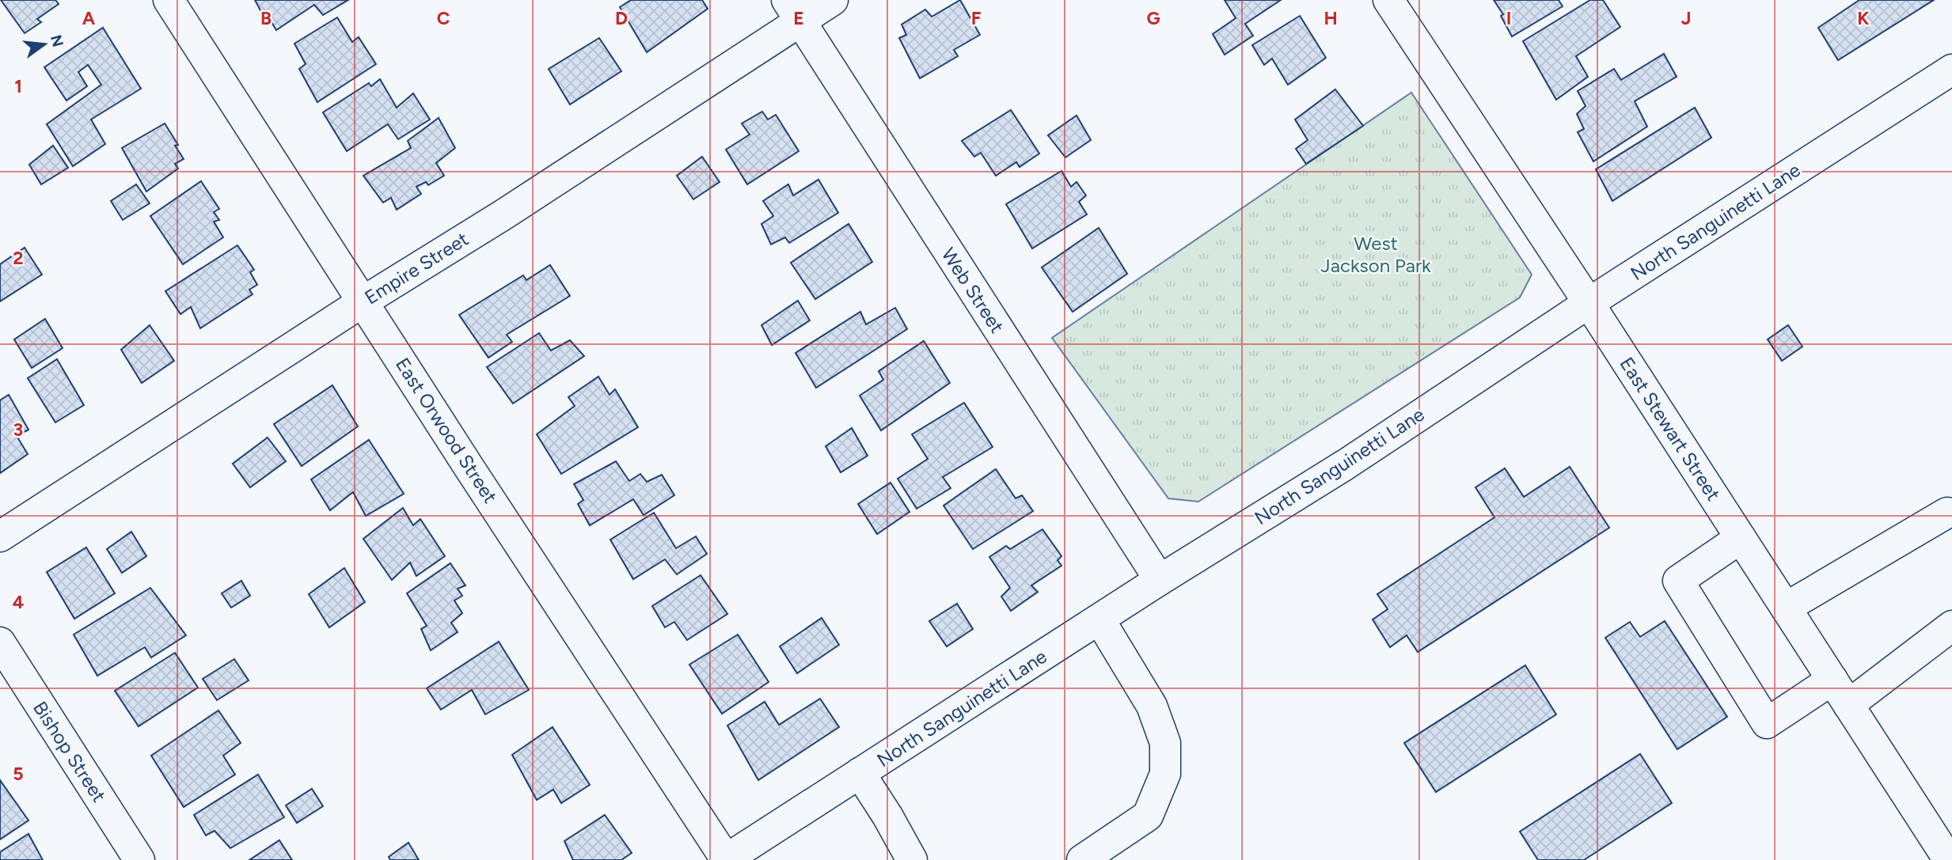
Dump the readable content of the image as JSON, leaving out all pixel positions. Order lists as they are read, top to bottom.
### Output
{
  "streets": {
    "street": [
      "North Sanguinetti Lane",
      "Empire Street",
      "Web Street",
      "East Stewart Street",
      "East Orwood Street",
      "Bishop Street"
    ]
  },
  "crossings": [
    ["North Sanguinetti Lane", "Web Street"],
    ["North Sanguinetti Lane", "East Stewart Street"],
    ["North Sanguinetti Lane", "East Orwood Street"],
    ["Empire Street", "Web Street"],
    ["Empire Street", "East Orwood Street"]
  ],
  "parks": ["West Jackson Park"],
  "north": "right",
  "grid": {
    "columns": [
      "A",
      "B",
      "C",
      "D",
      "E",
      "F",
      "G",
      "H",
      "I",
      "J",
      "K"
    ],
    "rows": [
      "1",
      "2",
      "3",
      "4",
      "5"
    ]
  }
}
